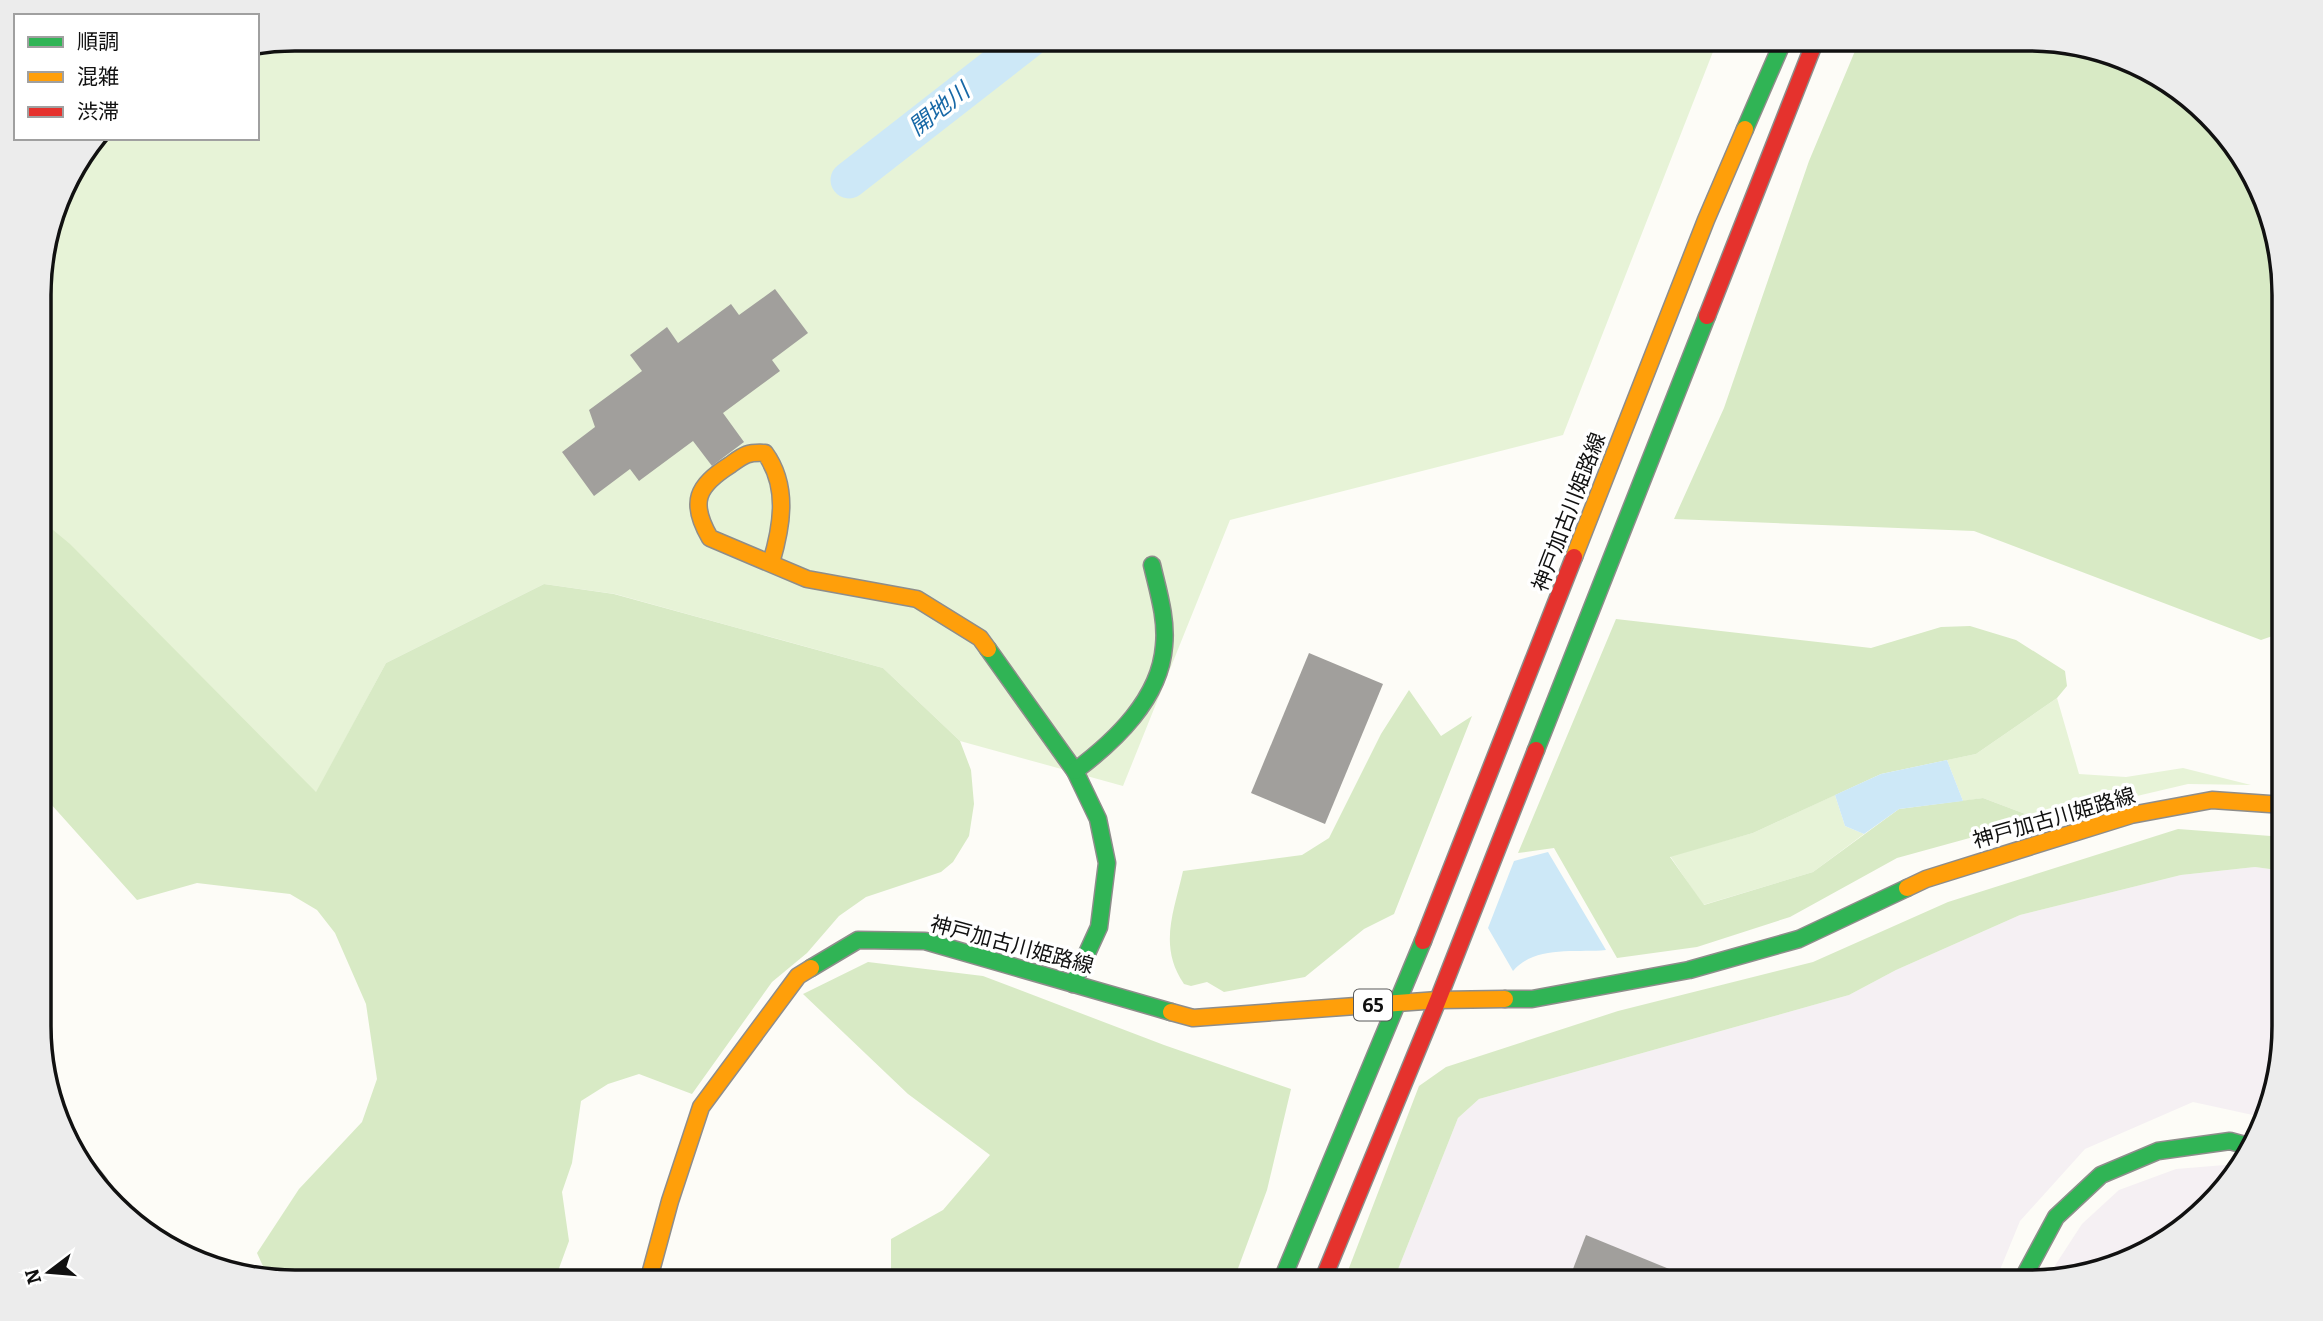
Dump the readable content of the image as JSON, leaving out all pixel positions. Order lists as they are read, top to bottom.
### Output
{
  "streets": {
    "main road": ["神戸加古川姫路線", "65"]
  },
  "water": ["開地川"],
  "legend": ["順調", "混雑", "渋滞"],
  "north": "left"
}
